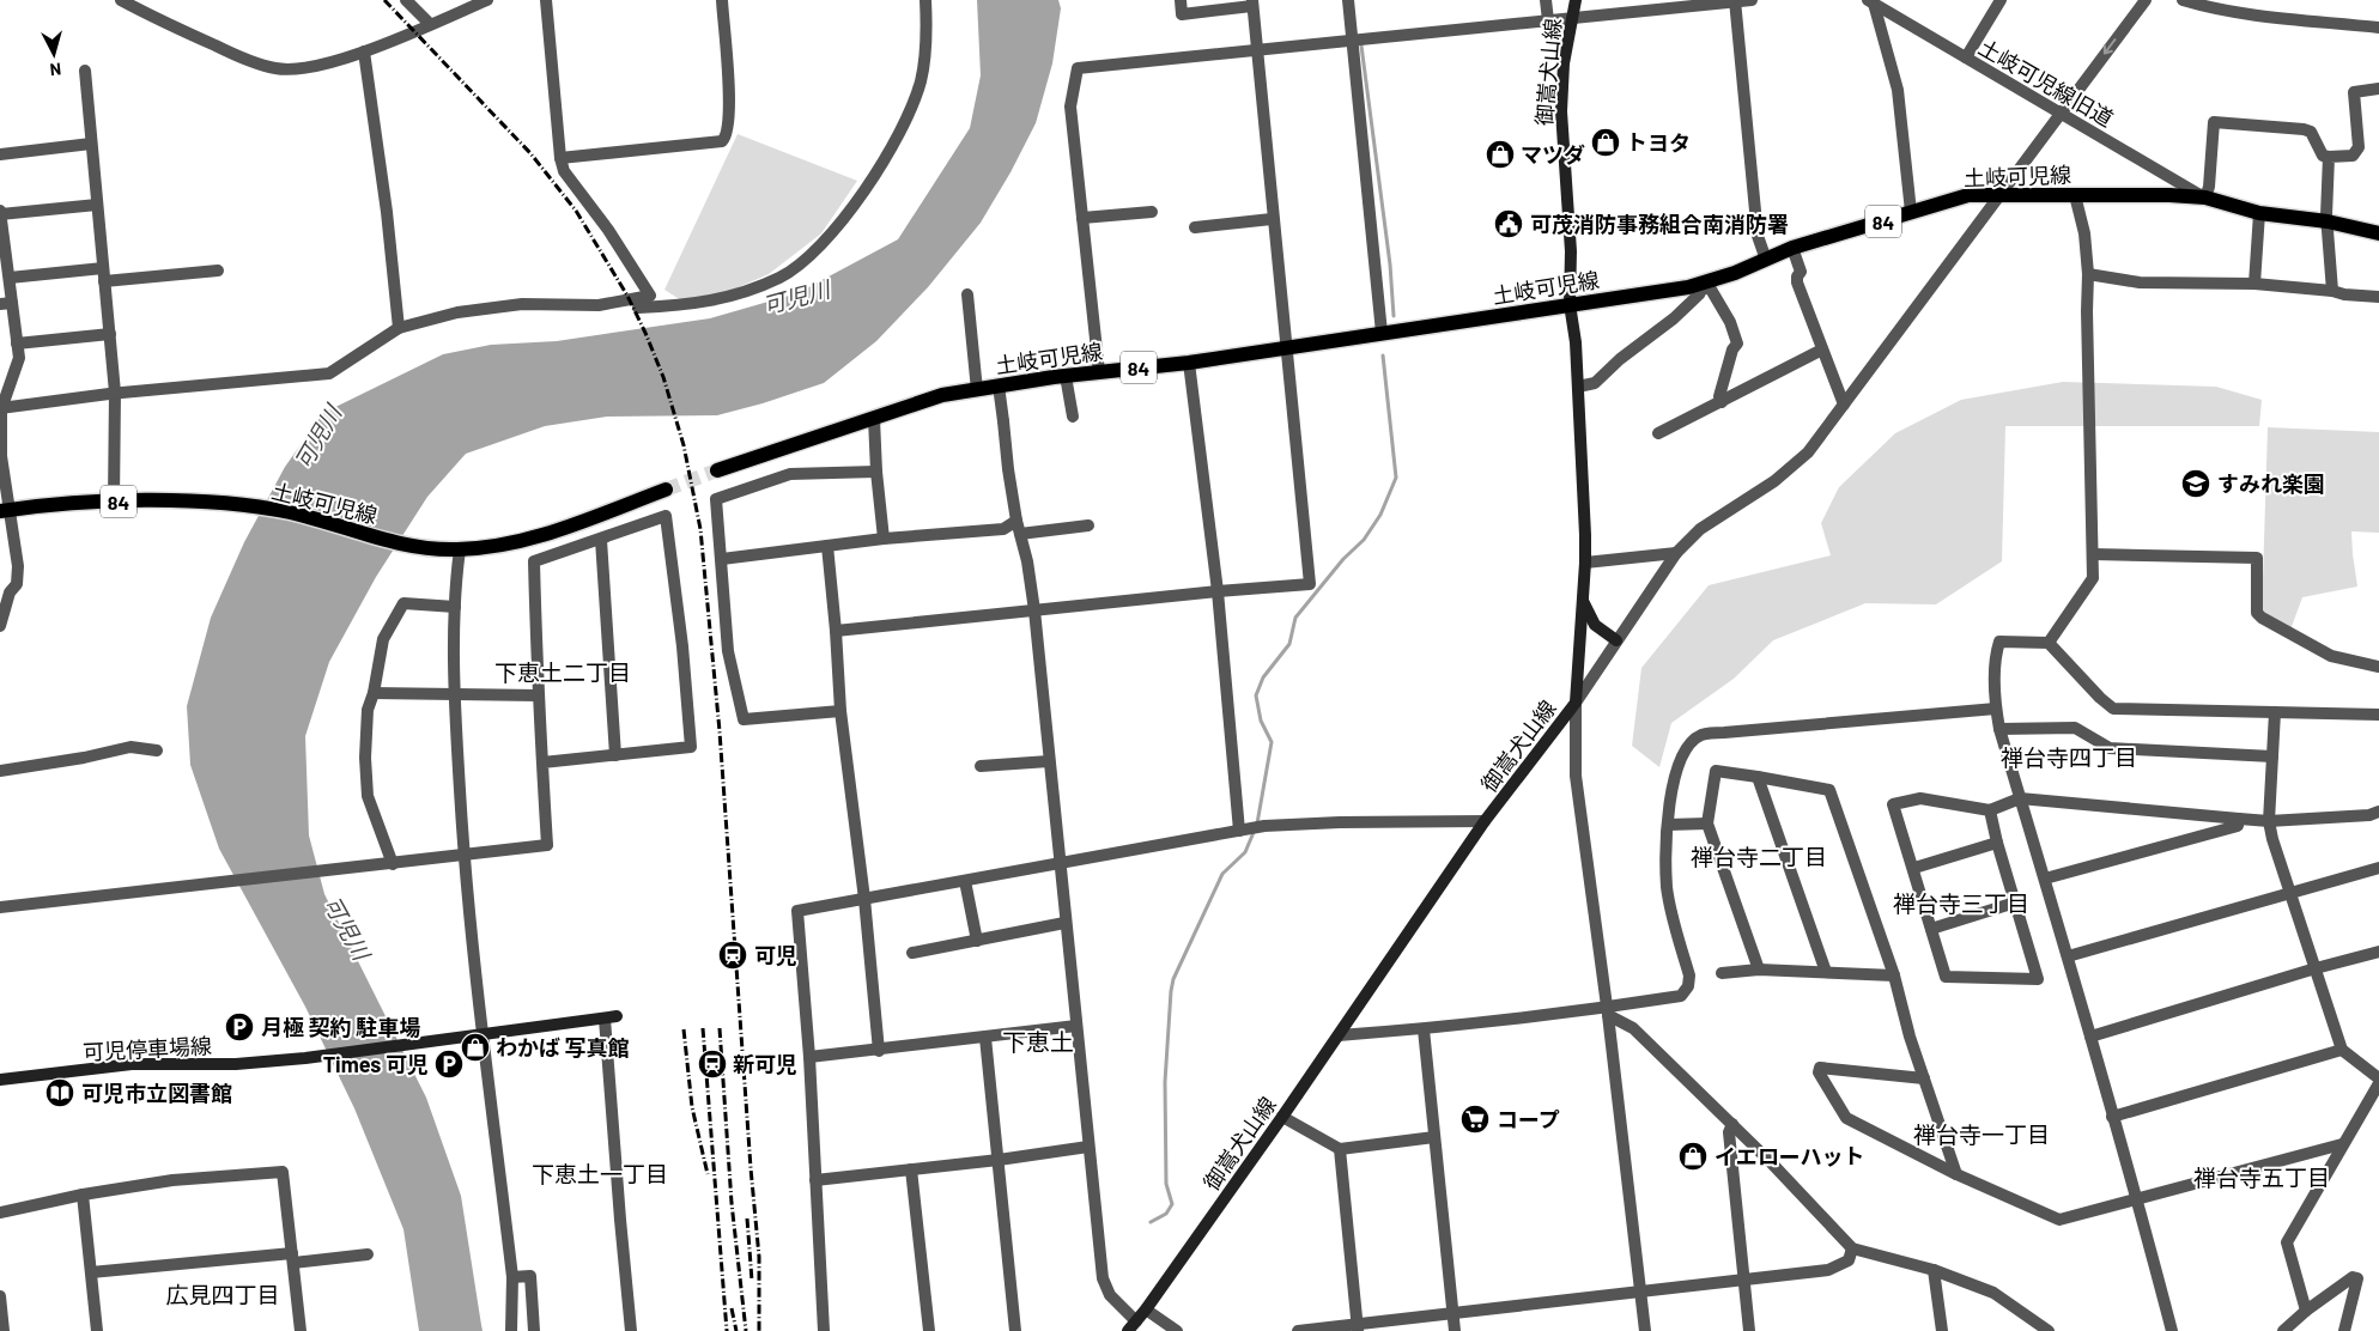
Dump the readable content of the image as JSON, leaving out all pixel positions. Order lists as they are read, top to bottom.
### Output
{
  "streets": {
    "main road": [
      "御嵩犬山線",
      "土岐可児線",
      "84",
      "可児停車場線"
    ],
    "street": ["土岐可児線旧道"]
  },
  "crossings": [
    ["御嵩犬山線", "土岐可児線"],
    ["土岐可児線旧道", "土岐可児線"]
  ],
  "districts": [
    "下恵土二丁目",
    "禅台寺四丁目",
    "禅台寺二丁目",
    "禅台寺三丁目",
    "下恵土",
    "禅台寺一丁目",
    "下恵土一丁目",
    "禅台寺五丁目",
    "広見四丁目"
  ],
  "water": ["可児川"],
  "places": {
    "shop": [
      "トヨタ",
      "マツダ",
      "わかば 写真館",
      "イエローハット"
    ],
    "public building": ["可茂消防事務組合南消防署"],
    "school or university": ["すみれ楽園"],
    "station": ["可児", "新可児"],
    "parking": ["月極 契約 駐車場", "Times 可児"],
    "library": ["可児市立図書館"],
    "supermarket": ["コープ"]
  },
  "north": "bottom"
}
